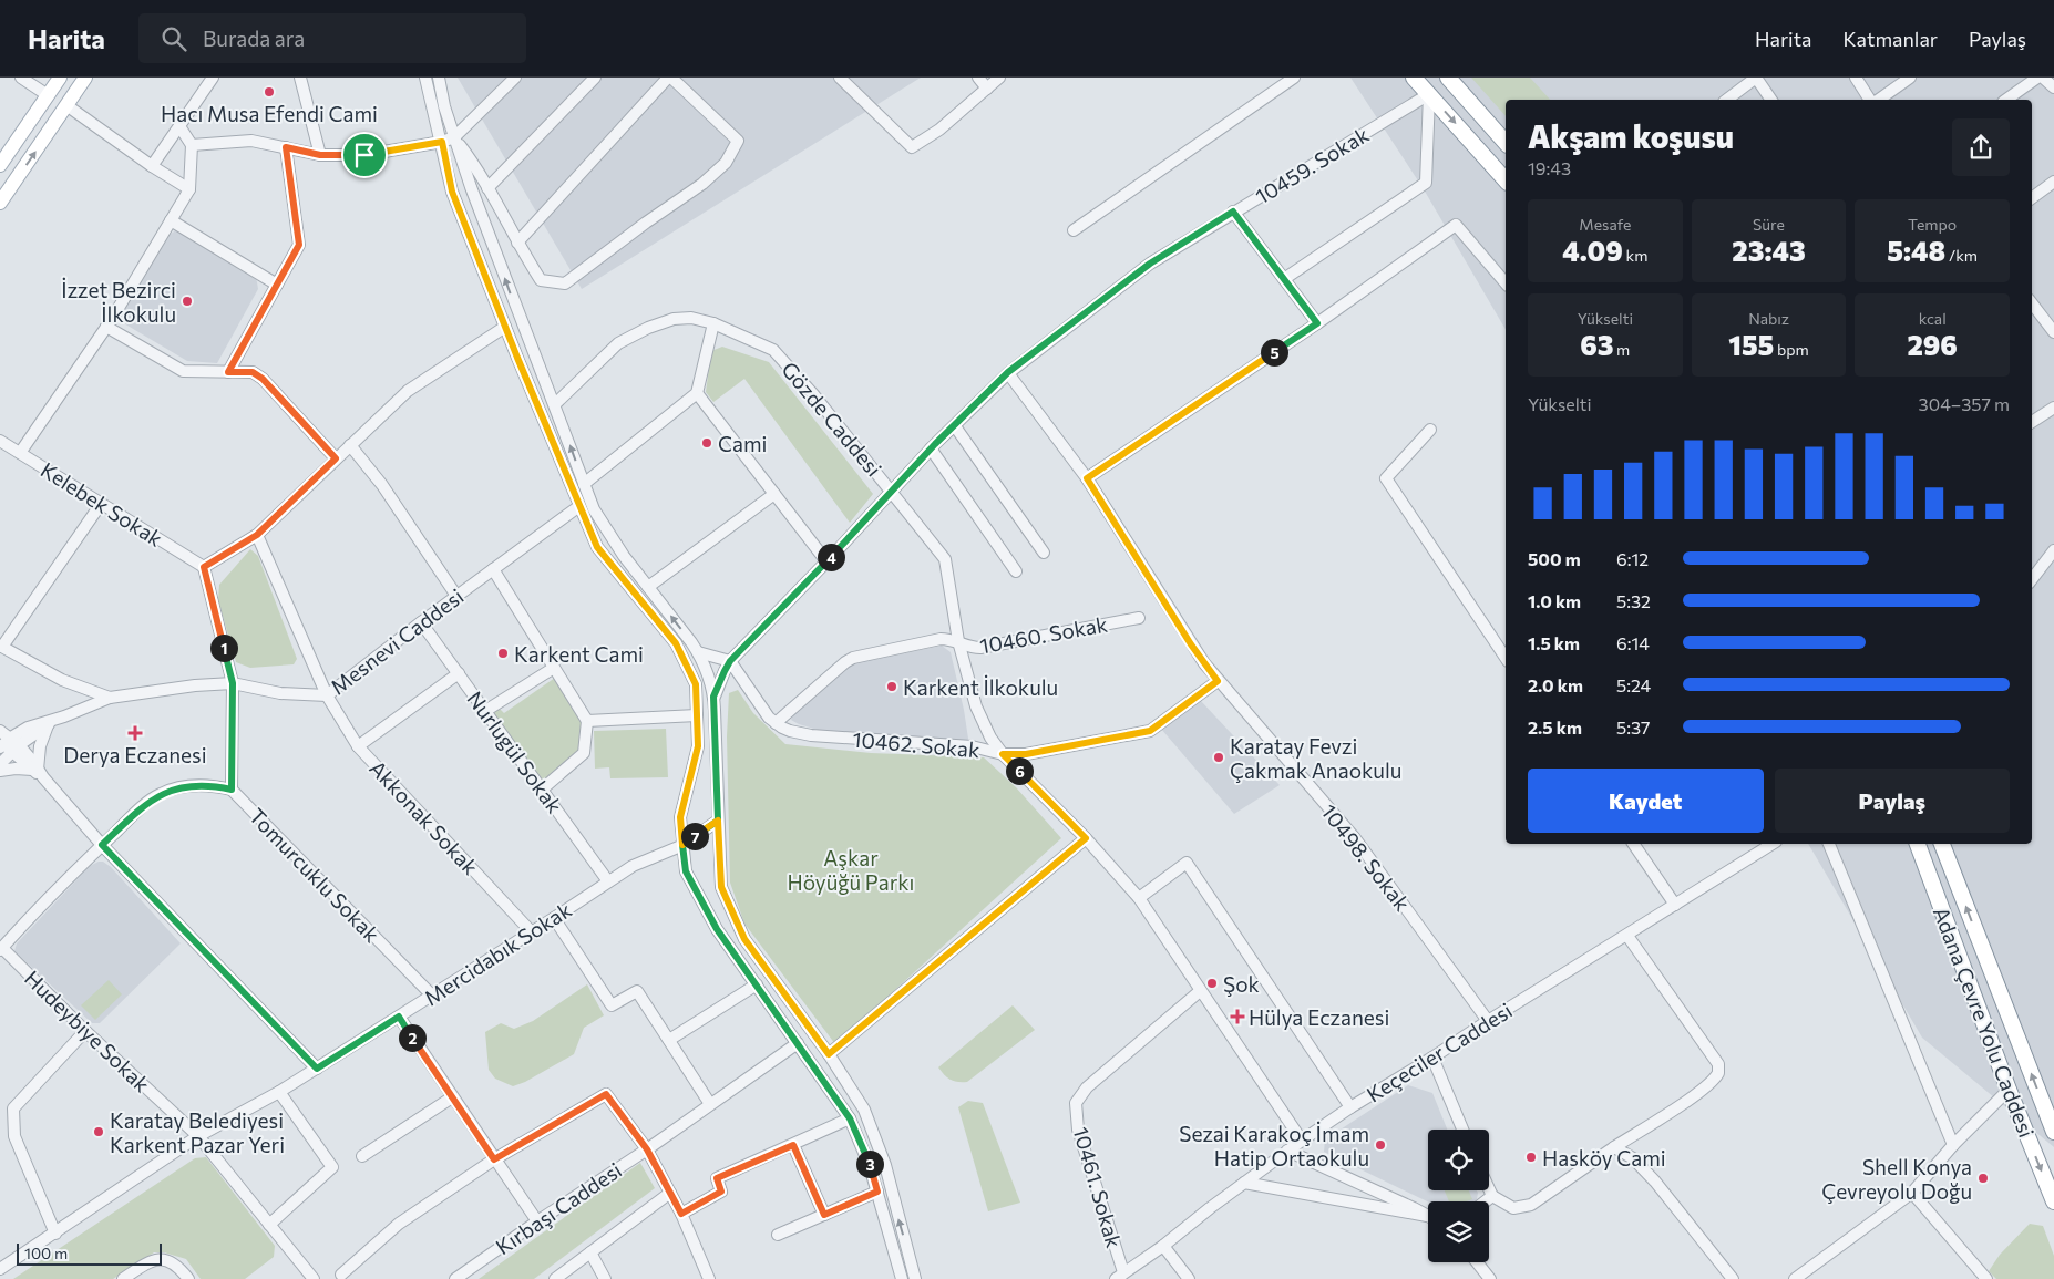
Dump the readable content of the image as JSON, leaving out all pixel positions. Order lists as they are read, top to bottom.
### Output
{
  "streets": {
    "highway": ["Adana Çevre Yolu Caddesi"],
    "street": [
      "10459. Sokak",
      "Gözde Caddesi",
      "Kelebek Sokak",
      "10460. Sokak",
      "Mesnevi Caddesi",
      "10462. Sokak",
      "Nurlugül Sokak",
      "Akkonak Sokak",
      "10498. Sokak",
      "Tomurcuklu Sokak",
      "Mercidabık Sokak",
      "Hudeybiye Sokak",
      "Keçeciler Caddesi",
      "10461. Sokak",
      "Kırbaşı Caddesi"
    ]
  },
  "crossings": [
    ["10459. Sokak", "Gözde Caddesi"],
    ["10459. Sokak", "10462. Sokak"],
    ["10459. Sokak", "10498. Sokak"],
    ["Gözde Caddesi", "10460. Sokak"],
    ["Gözde Caddesi", "10462. Sokak"],
    ["Gözde Caddesi", "Keçeciler Caddesi"],
    ["Gözde Caddesi", "10461. Sokak"],
    ["Kelebek Sokak", "Tomurcuklu Sokak"],
    ["10460. Sokak", "10462. Sokak"],
    ["Mesnevi Caddesi", "Nurlugül Sokak"],
    ["Mesnevi Caddesi", "Akkonak Sokak"],
    ["Mesnevi Caddesi", "Tomurcuklu Sokak"],
    ["10462. Sokak", "10498. Sokak"],
    ["Nurlugül Sokak", "Mercidabık Sokak"],
    ["Akkonak Sokak", "Mercidabık Sokak"],
    ["10498. Sokak", "Keçeciler Caddesi"],
    ["Tomurcuklu Sokak", "Mercidabık Sokak"],
    ["Mercidabık Sokak", "Hudeybiye Sokak"],
    ["Keçeciler Caddesi", "10461. Sokak"]
  ],
  "parks": ["Aşkar Höyüğü Parkı"],
  "places": {
    "other": [
      "Hacı Musa Efendi Cami",
      "İzzet Bezirci İlkokulu",
      "Cami",
      "Karkent Cami",
      "Karkent İlkokulu",
      "Karatay Fevzi Çakmak Anaokulu",
      "Şok",
      "Karatay Belediyesi Karkent Pazar Yeri",
      "Sezai Karakoç İmam Hatip Ortaokulu",
      "Hasköy Cami",
      "Shell Konya Çevreyolu Doğu"
    ],
    "health": ["Derya Eczanesi", "Hülya Eczanesi"]
  },
  "scale_bar": "100 m",
  "page": {
    "header": "Harita",
    "search": "Burada ara",
    "nav": ["Harita", "Katmanlar", "Paylaş"],
    "heading": ["Akşam koşusu", "19:43"],
    "stats": [
      ["Mesafe", "4.09 km"],
      ["Süre", "23:43"],
      ["Tempo", "5:48 /km"],
      ["Yükselti", "63 m"],
      ["Nabız", "155 bpm"],
      ["kcal", "296"]
    ],
    "pins": [
      "5",
      "4",
      "1",
      "6",
      "7",
      "2",
      "3"
    ],
    "chart": ["Yükselti", "304–357 m"],
    "list": [
      {
        "name": "500 m",
        "note": "6:12"
      },
      {
        "name": "1.0 km",
        "note": "5:32"
      },
      {
        "name": "1.5 km",
        "note": "6:14"
      },
      {
        "name": "2.0 km",
        "note": "5:24"
      },
      {
        "name": "2.5 km",
        "note": "5:37"
      }
    ],
    "buttons": ["Kaydet", "Paylaş"],
    "scale": "100 m"
  }
}
